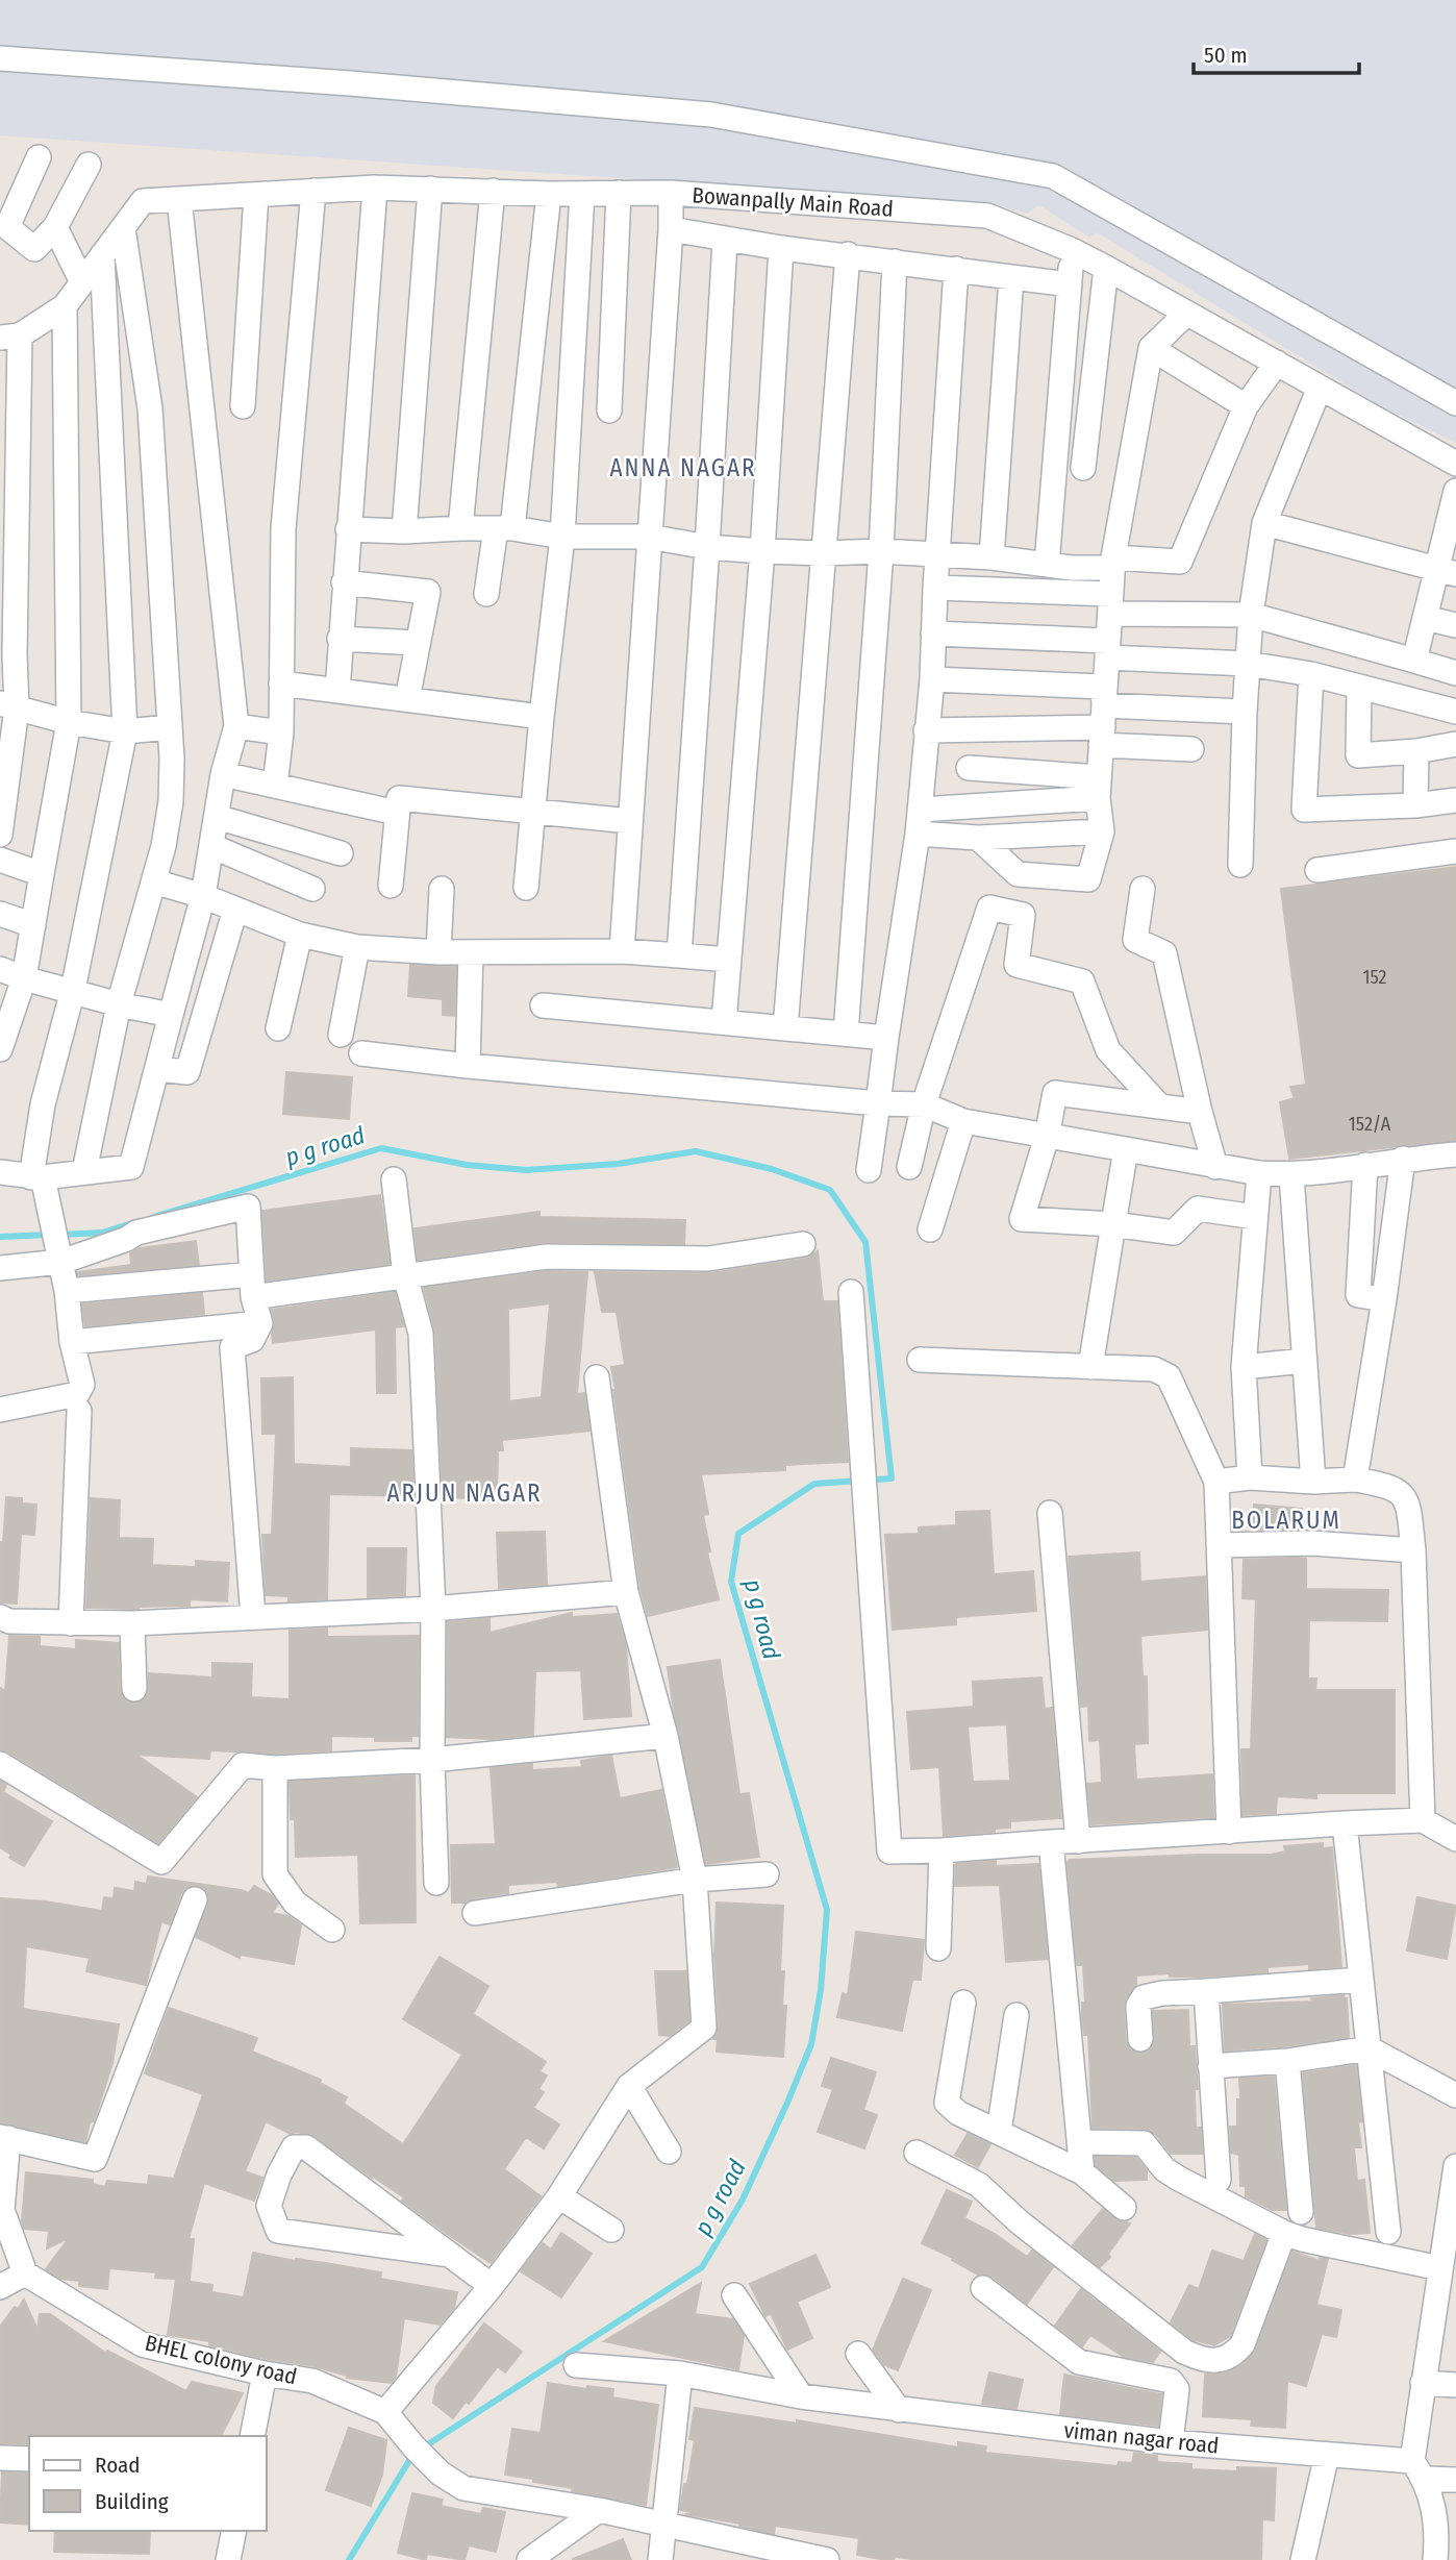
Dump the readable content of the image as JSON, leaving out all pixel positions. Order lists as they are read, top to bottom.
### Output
{
  "streets": {
    "street": ["Bowanpally Main Road", "BHEL colony road", "viman nagar road"]
  },
  "districts": ["ANNA NAGAR", "ARJUN NAGAR", "BOLARUM"],
  "water": ["p g road"],
  "house_numbers": ["152", "152/A"],
  "legend": ["Road", "Building"],
  "scale_bar": "50 m"
}
